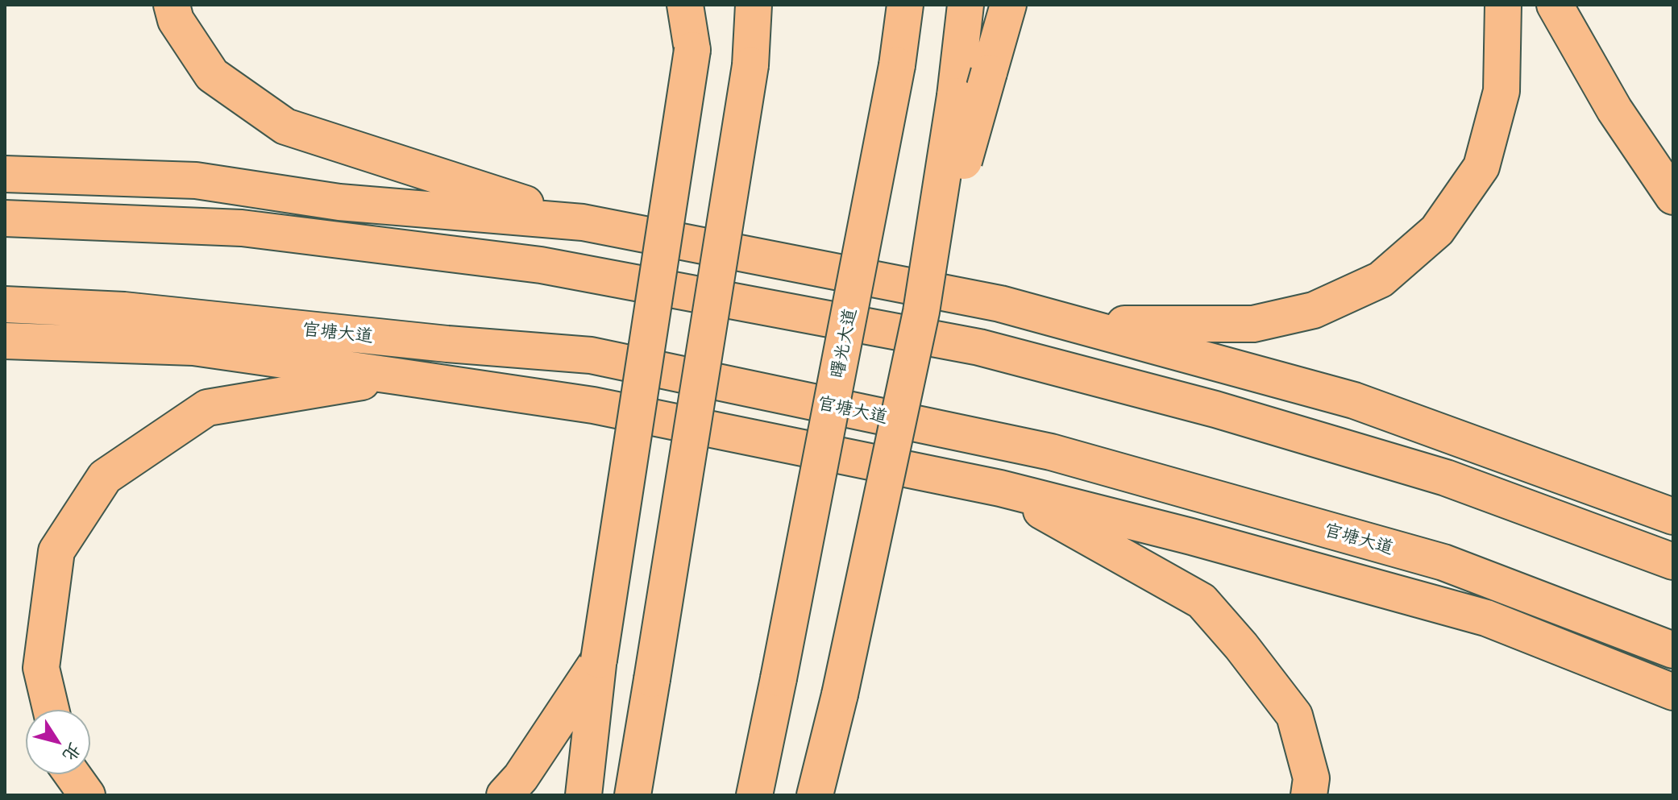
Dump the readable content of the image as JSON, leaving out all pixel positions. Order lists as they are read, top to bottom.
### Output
{
  "streets": {
    "highway": ["官塘大道", "曙光大道"]
  },
  "north": "bottom right"
}
